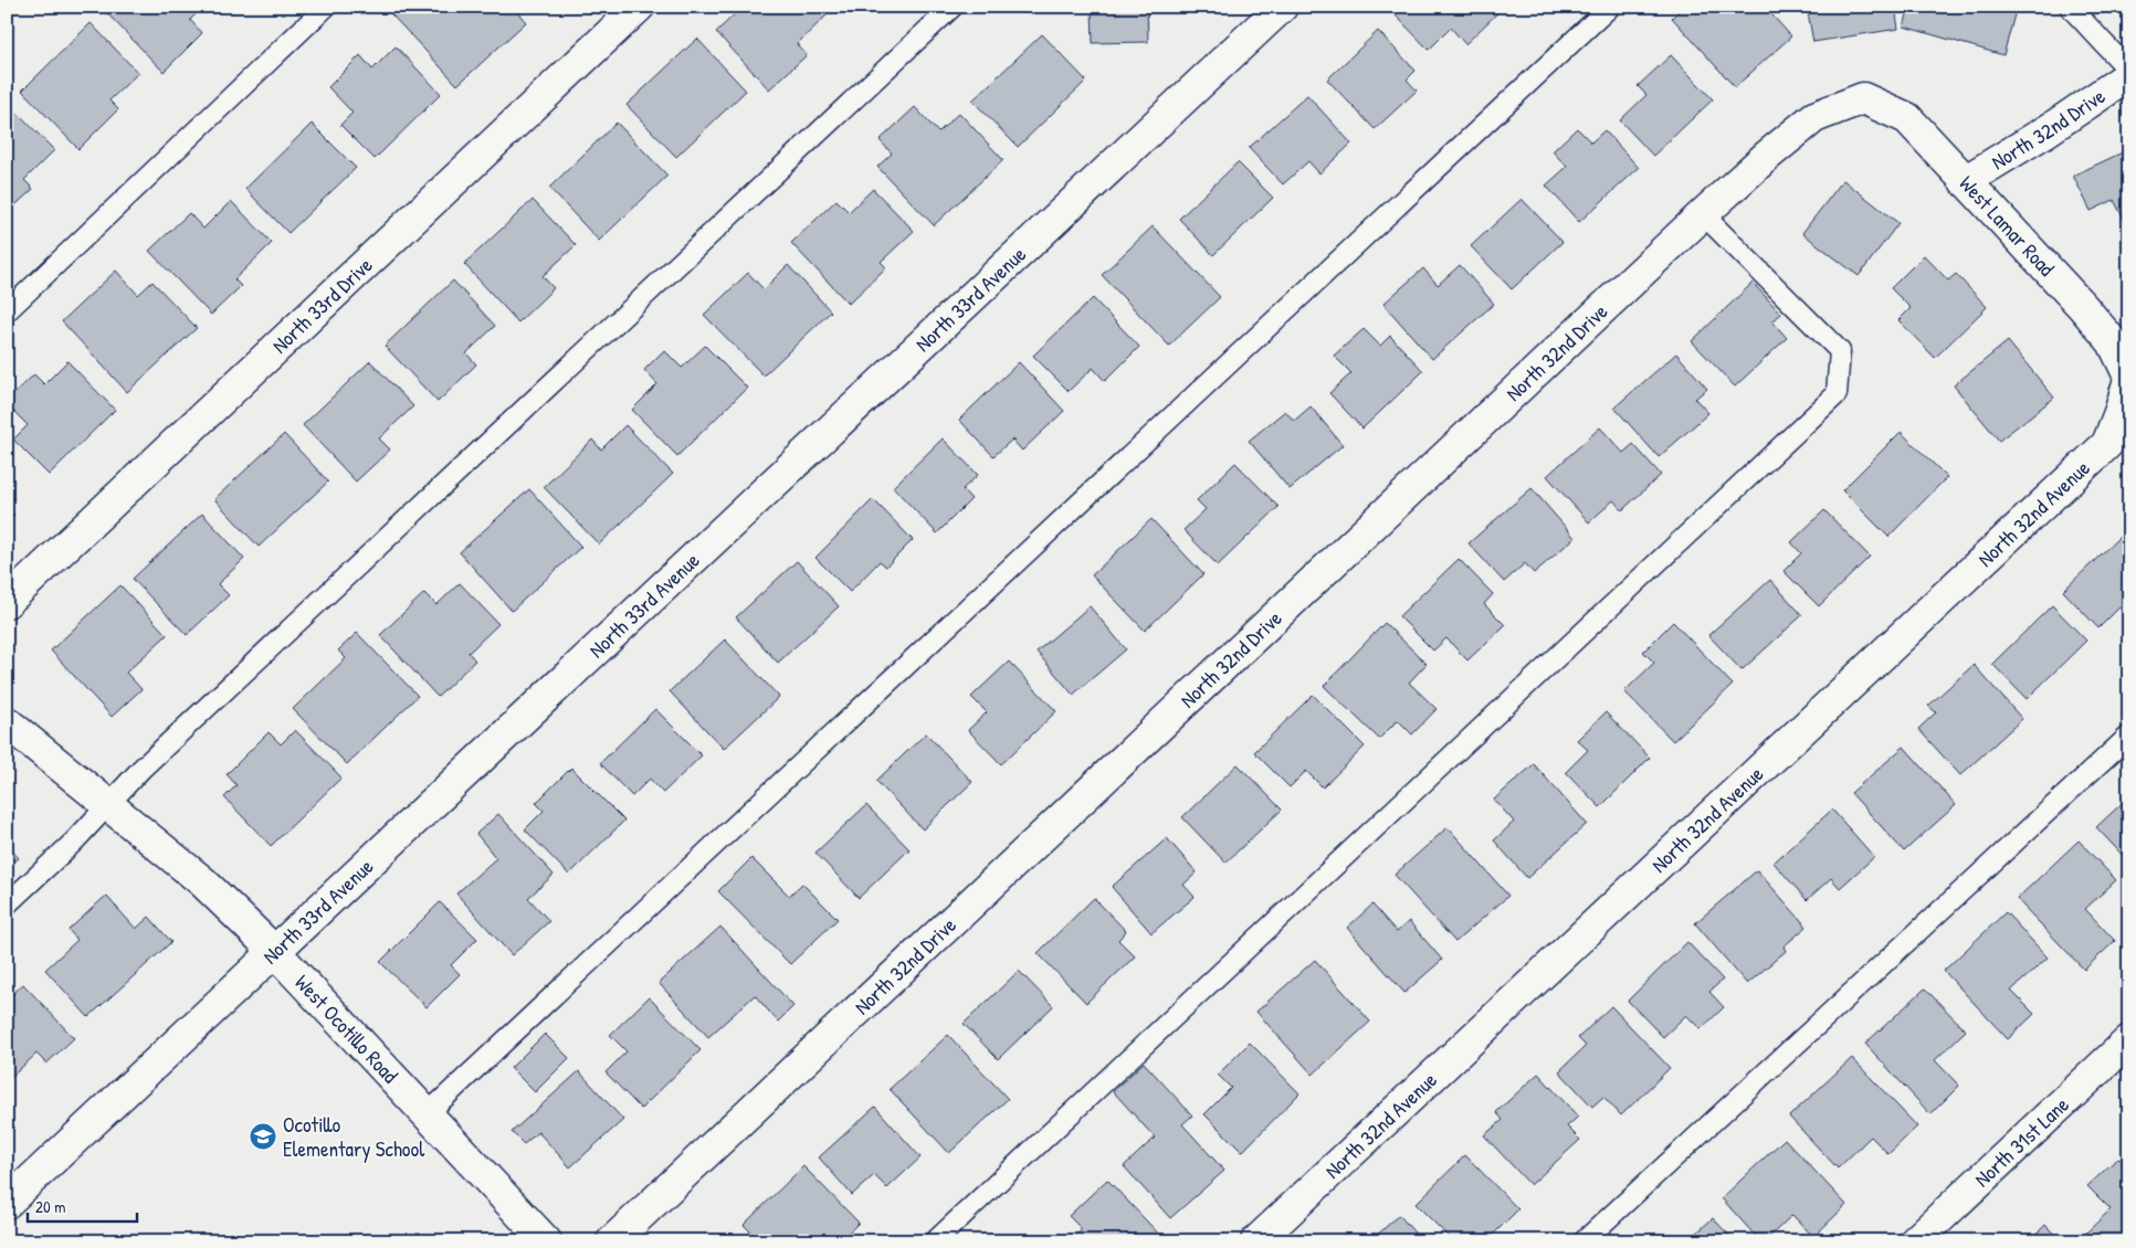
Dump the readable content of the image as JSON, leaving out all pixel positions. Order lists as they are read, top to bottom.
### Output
{
  "streets": {
    "street": [
      "North 32nd Drive",
      "West Lamar Road",
      "North 33rd Avenue",
      "North 33rd Drive",
      "North 32nd Avenue",
      "West Ocotillo Road",
      "North 31st Lane"
    ]
  },
  "crossings": [
    ["North 32nd Drive", "West Lamar Road"],
    ["West Lamar Road", "North 32nd Avenue"],
    ["North 33rd Avenue", "West Ocotillo Road"]
  ],
  "places": {
    "school or university": ["Ocotillo Elementary School"]
  },
  "scale_bar": "20 m"
}
